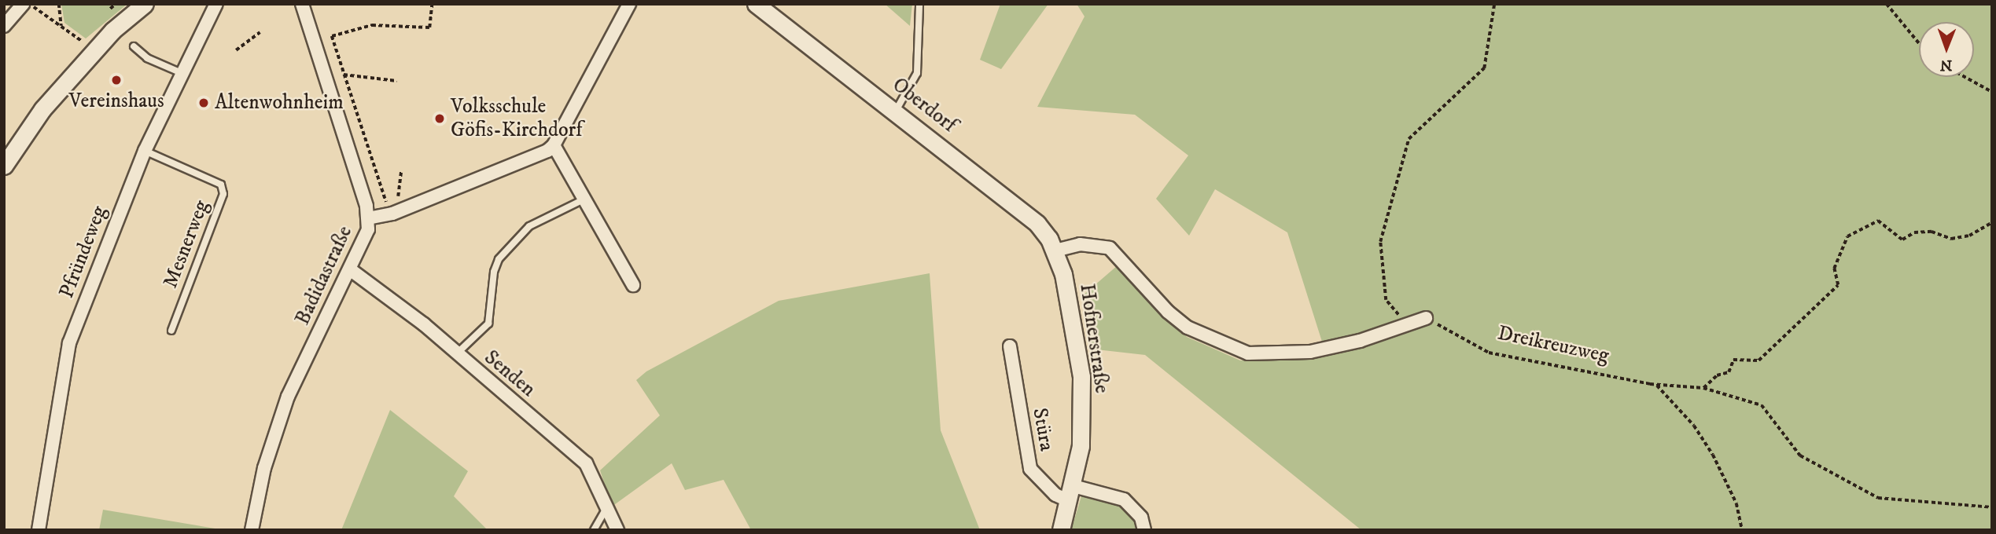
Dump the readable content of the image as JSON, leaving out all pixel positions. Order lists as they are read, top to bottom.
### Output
{
  "streets": {
    "main road": ["Oberdorf", "Hofnerstraße"],
    "street": [
      "Pfründeweg",
      "Badidastraße",
      "Senden",
      "Stüra"
    ],
    "lane": ["Mesnerweg"],
    "path": ["Dreikreuzweg"]
  },
  "crossings": [
    ["Oberdorf", "Hofnerstraße"],
    ["Mesnerweg", "Pfründeweg"],
    ["Badidastraße", "Senden"],
    ["Hofnerstraße", "Stüra"]
  ],
  "places": ["Vereinshaus", "Altenwohnheim", "Volksschule Göfis-Kirchdorf"],
  "north": "bottom"
}
